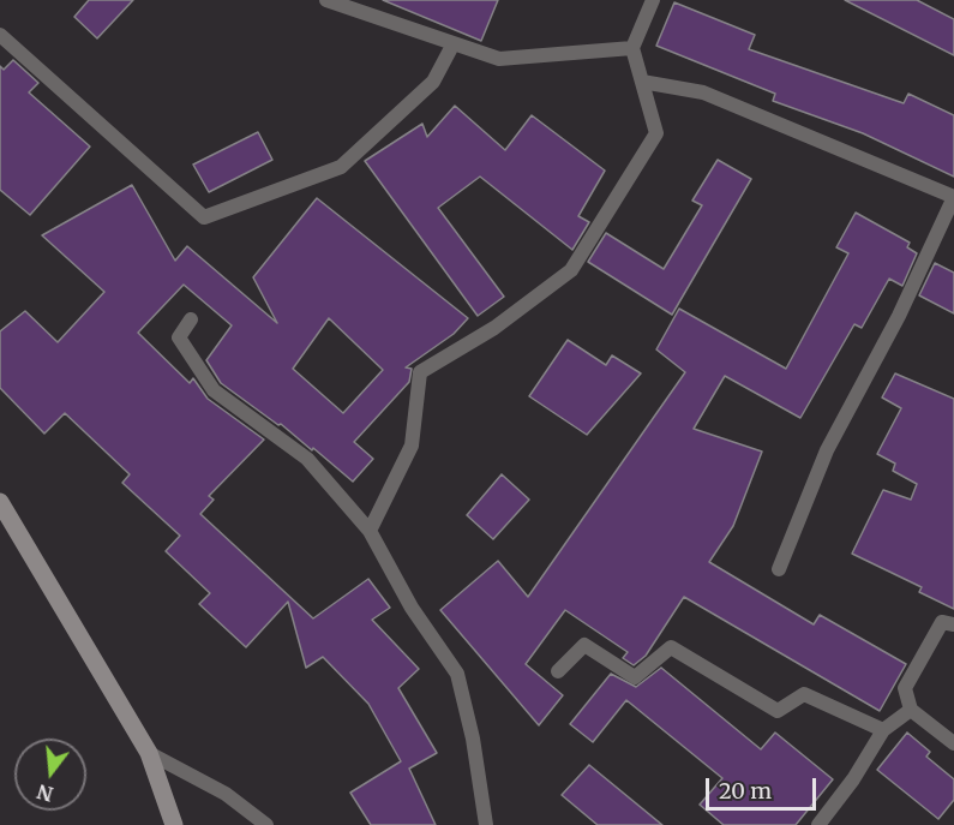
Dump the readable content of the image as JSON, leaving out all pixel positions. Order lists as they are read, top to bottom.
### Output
{
  "scale_bar": "20 m",
  "north": "bottom"
}
